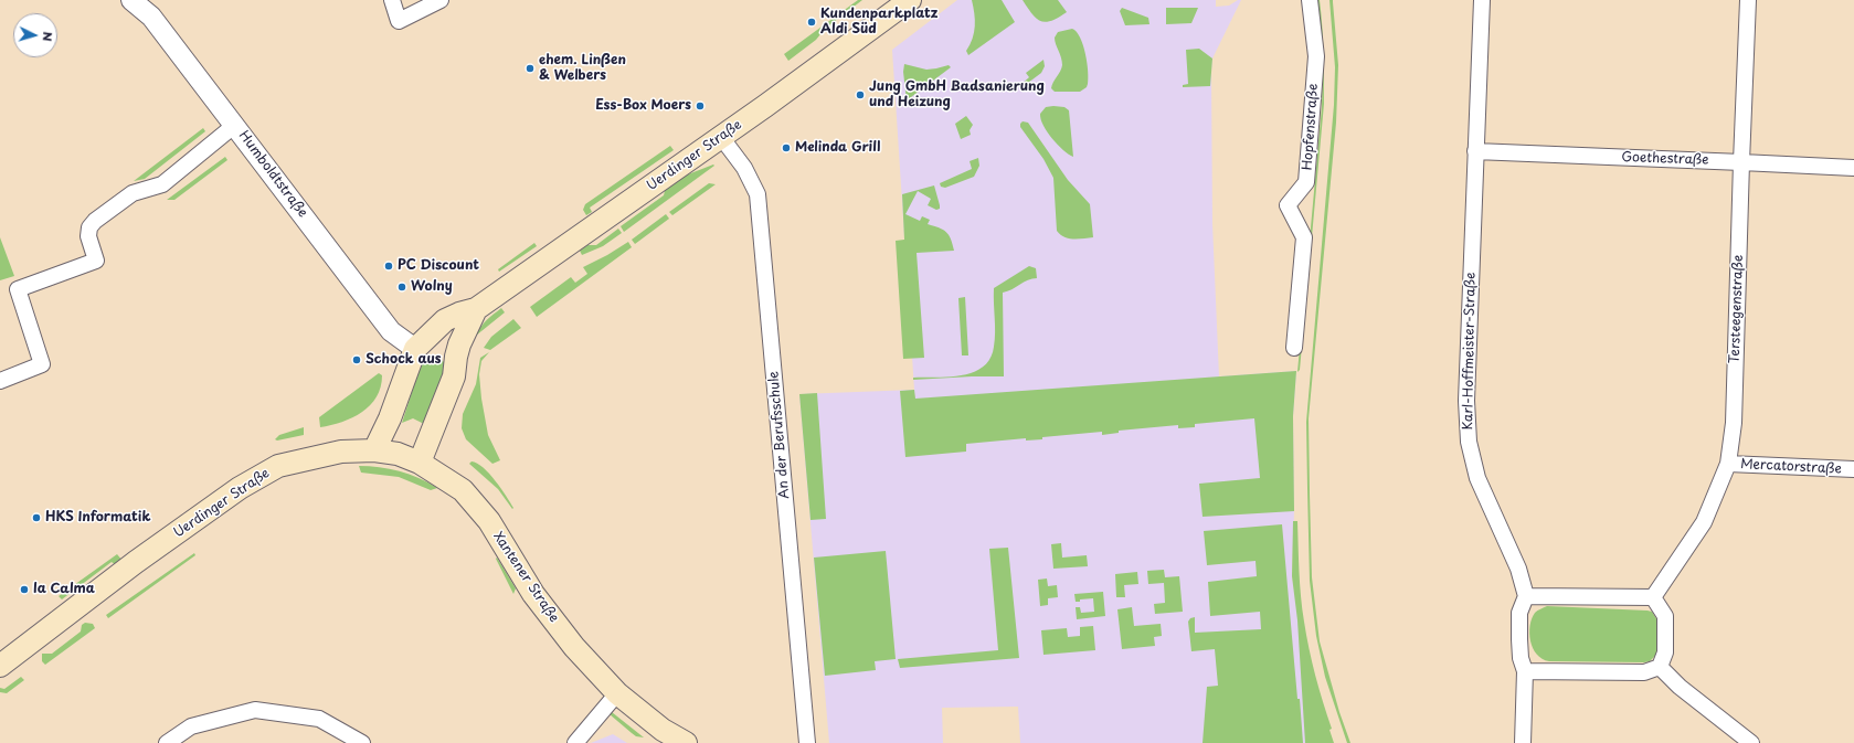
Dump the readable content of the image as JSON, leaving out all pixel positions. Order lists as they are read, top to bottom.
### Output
{
  "streets": {
    "main road": ["Uerdinger Straße", "Xantener Straße"],
    "street": [
      "Hopfenstraße",
      "Goethestraße",
      "Humboldtstraße",
      "Tersteegenstraße",
      "Karl-Hoffmeister-Straße",
      "An der Berufsschule",
      "Mercatorstraße"
    ]
  },
  "crossings": [
    ["Uerdinger Straße", "Humboldtstraße"],
    ["Uerdinger Straße", "An der Berufsschule"],
    ["Uerdinger Straße", "Xantener Straße"],
    ["Goethestraße", "Tersteegenstraße"],
    ["Goethestraße", "Karl-Hoffmeister-Straße"],
    ["Tersteegenstraße", "Mercatorstraße"]
  ],
  "places": [
    "Kundenparkplatz Aldi Süd",
    "ehem. Linßen & Welbers",
    "Jung GmbH Badsanierung und Heizung",
    "Ess-Box Moers",
    "Melinda Grill",
    "PC Discount",
    "Wolny",
    "Schock aus",
    "HKS Informatik",
    "la Calma"
  ],
  "north": "right"
}
